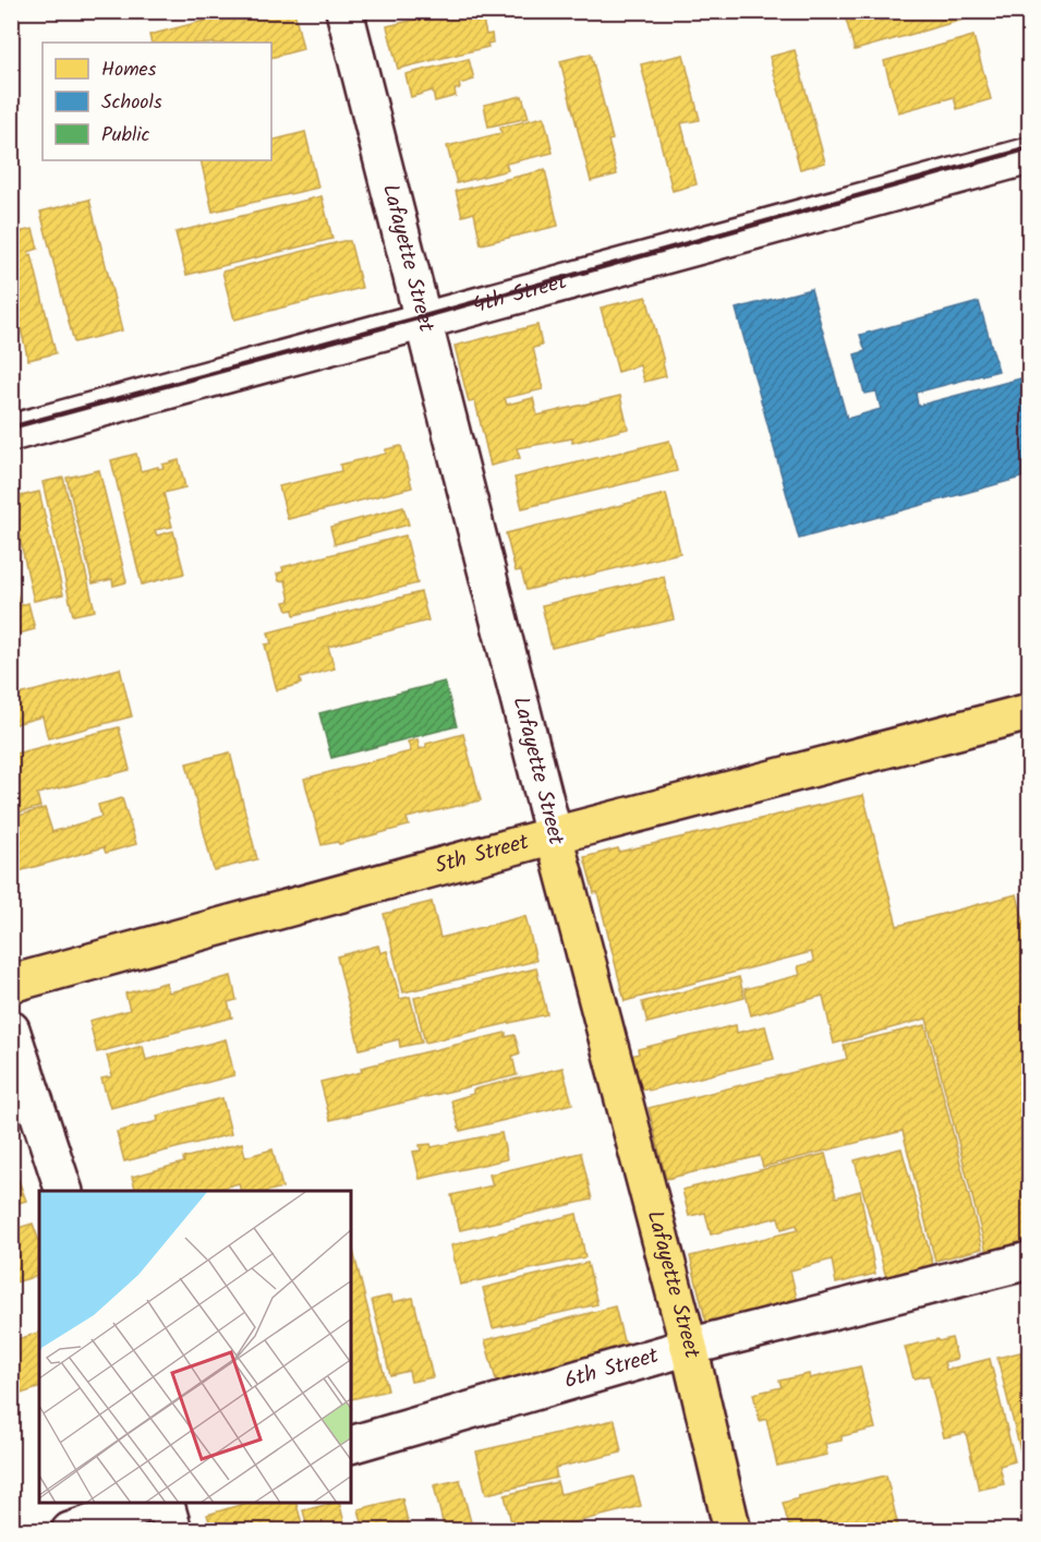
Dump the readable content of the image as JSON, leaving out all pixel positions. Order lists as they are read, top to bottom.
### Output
{
  "streets": {
    "main road": ["Lafayette Street", "5th Street"],
    "street": ["4th Street", "6th Street"]
  },
  "crossings": [
    ["Lafayette Street", "4th Street"],
    ["Lafayette Street", "5th Street"],
    ["Lafayette Street", "6th Street"]
  ],
  "legend": ["Homes", "Schools", "Public"]
}
